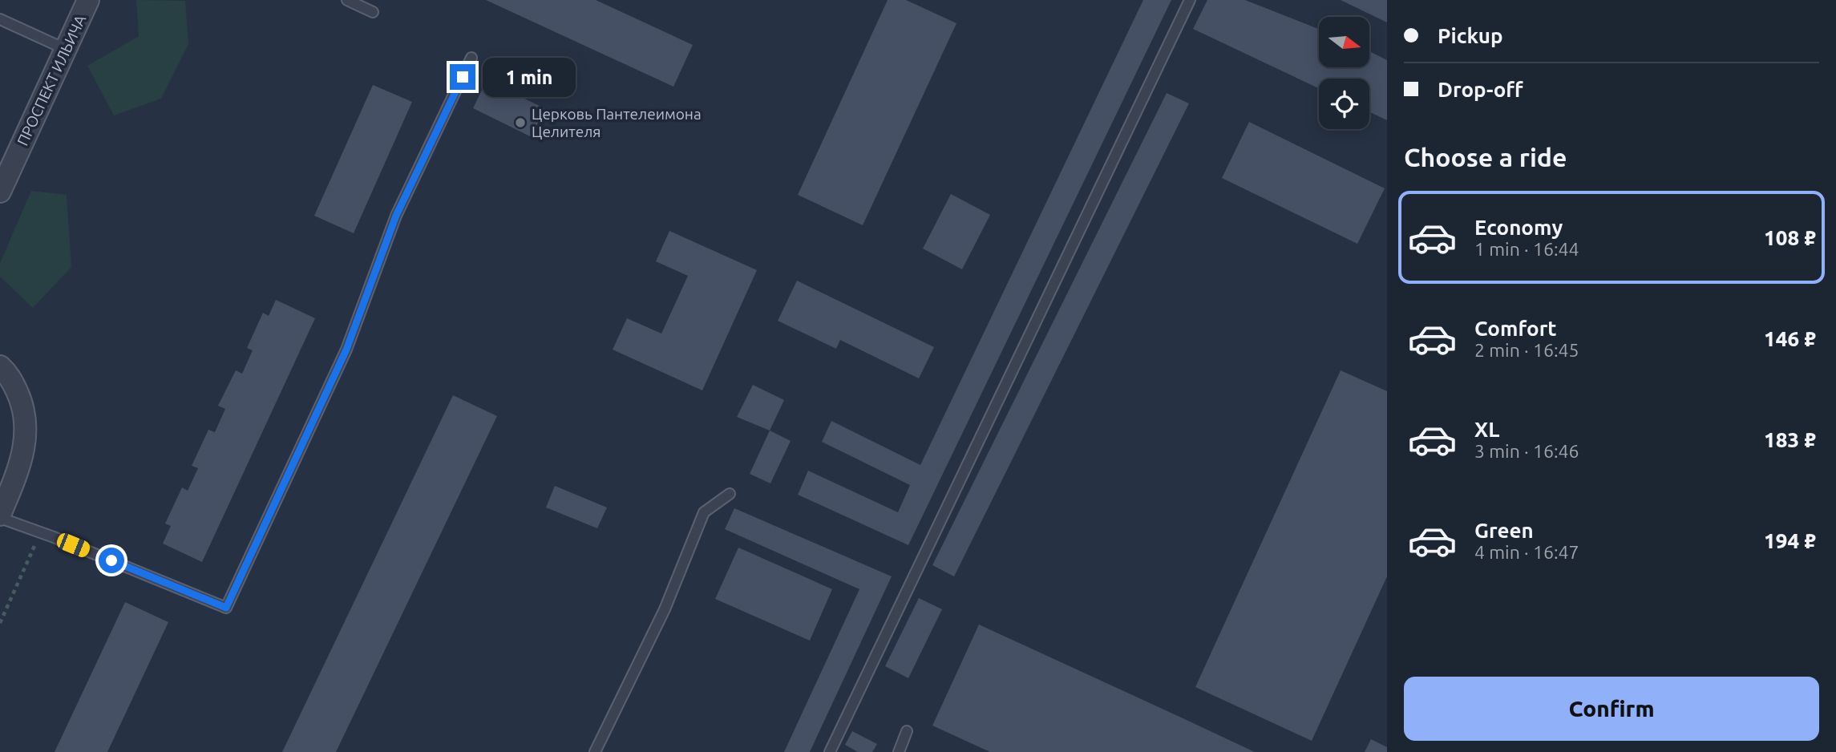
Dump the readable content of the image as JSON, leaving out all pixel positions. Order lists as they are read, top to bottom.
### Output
{
  "streets": {
    "street": ["ПРОСПЕКТ ИЛЬИЧА"]
  },
  "places": ["Церковь Пантелеимона Целителя"],
  "north": "right",
  "page": {
    "banner": ["Pickup", "Drop-off"],
    "bubble": "1 min",
    "heading": "Choose a ride",
    "list": [
      {
        "name": "Economy",
        "note": "1 min · 16:44",
        "value": "108 ₽"
      },
      {
        "name": "Comfort",
        "note": "2 min · 16:45",
        "value": "146 ₽"
      },
      {
        "name": "XL",
        "note": "3 min · 16:46",
        "value": "183 ₽"
      },
      {
        "name": "Green",
        "note": "4 min · 16:47",
        "value": "194 ₽"
      }
    ],
    "buttons": "Confirm"
  }
}
